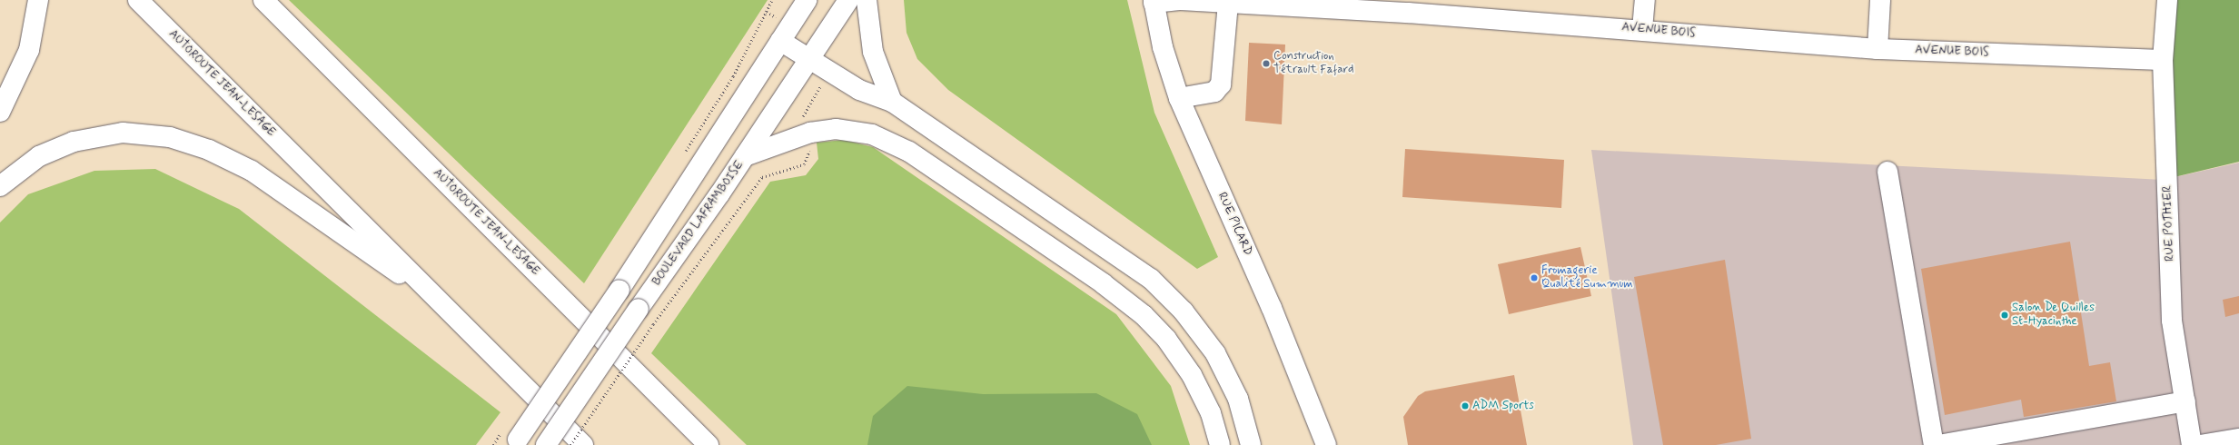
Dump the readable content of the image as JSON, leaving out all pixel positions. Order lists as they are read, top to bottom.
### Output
{
  "streets": {
    "main road": [
      "AVENUE BOIS",
      "AUTOROUTE JEAN-LESAGE",
      "BOULEVARD LAFRAMBOISE",
      "RUE POTHIER",
      "RUE PICARD"
    ]
  },
  "crossings": [
    ["AVENUE BOIS", "RUE POTHIER"],
    ["AVENUE BOIS", "RUE PICARD"]
  ],
  "places": [
    "Construction Tétrault Fafard",
    "Fromagerie Qualité Summum",
    "Salon De Quilles St-Hyacinthe",
    "ADM Sports"
  ]
}
